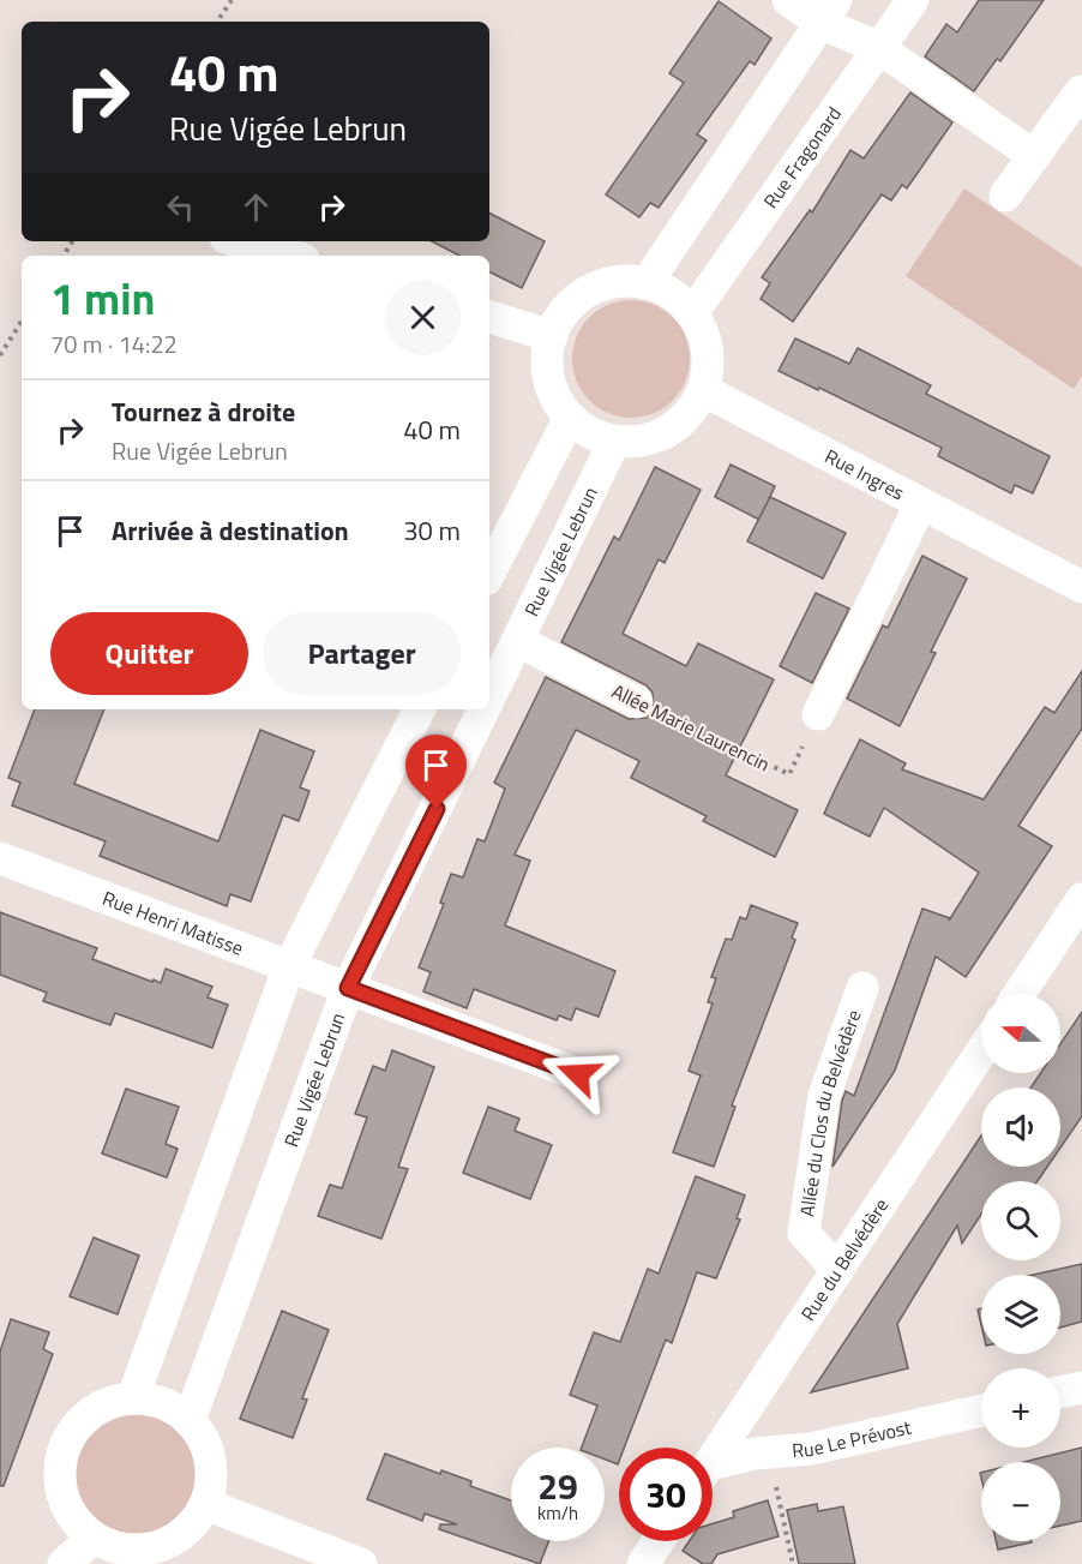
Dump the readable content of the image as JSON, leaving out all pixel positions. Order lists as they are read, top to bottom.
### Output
{
  "streets": {
    "street": [
      "Rue Fragonard",
      "Rue Ingres",
      "Rue Vigée Lebrun",
      "Allée Marie Laurencin",
      "Rue Henri Matisse",
      "Allée du Clos du Belvédère",
      "Rue du Belvédère",
      "Rue Le Prévost"
    ]
  },
  "crossings": [
    ["Rue Fragonard", "Rue Ingres"],
    ["Rue Fragonard", "Rue Vigée Lebrun"],
    ["Rue Ingres", "Rue Vigée Lebrun"],
    ["Rue Vigée Lebrun", "Allée Marie Laurencin"],
    ["Rue Vigée Lebrun", "Rue Henri Matisse"],
    ["Allée du Clos du Belvédère", "Rue du Belvédère"]
  ],
  "north": "left",
  "page": {
    "turn": ["40 m", "Rue Vigée Lebrun"],
    "heading": ["1 min", "70 m · 14:22"],
    "list": [
      {
        "name": "Tournez à droite",
        "note": "Rue Vigée Lebrun",
        "value": "40 m"
      },
      {
        "name": "Arrivée à destination",
        "value": "30 m"
      }
    ],
    "buttons": ["Quitter", "Partager"],
    "map_buttons": ["+", "−"],
    "speed": "29 km/h",
    "limit": "30"
  }
}
